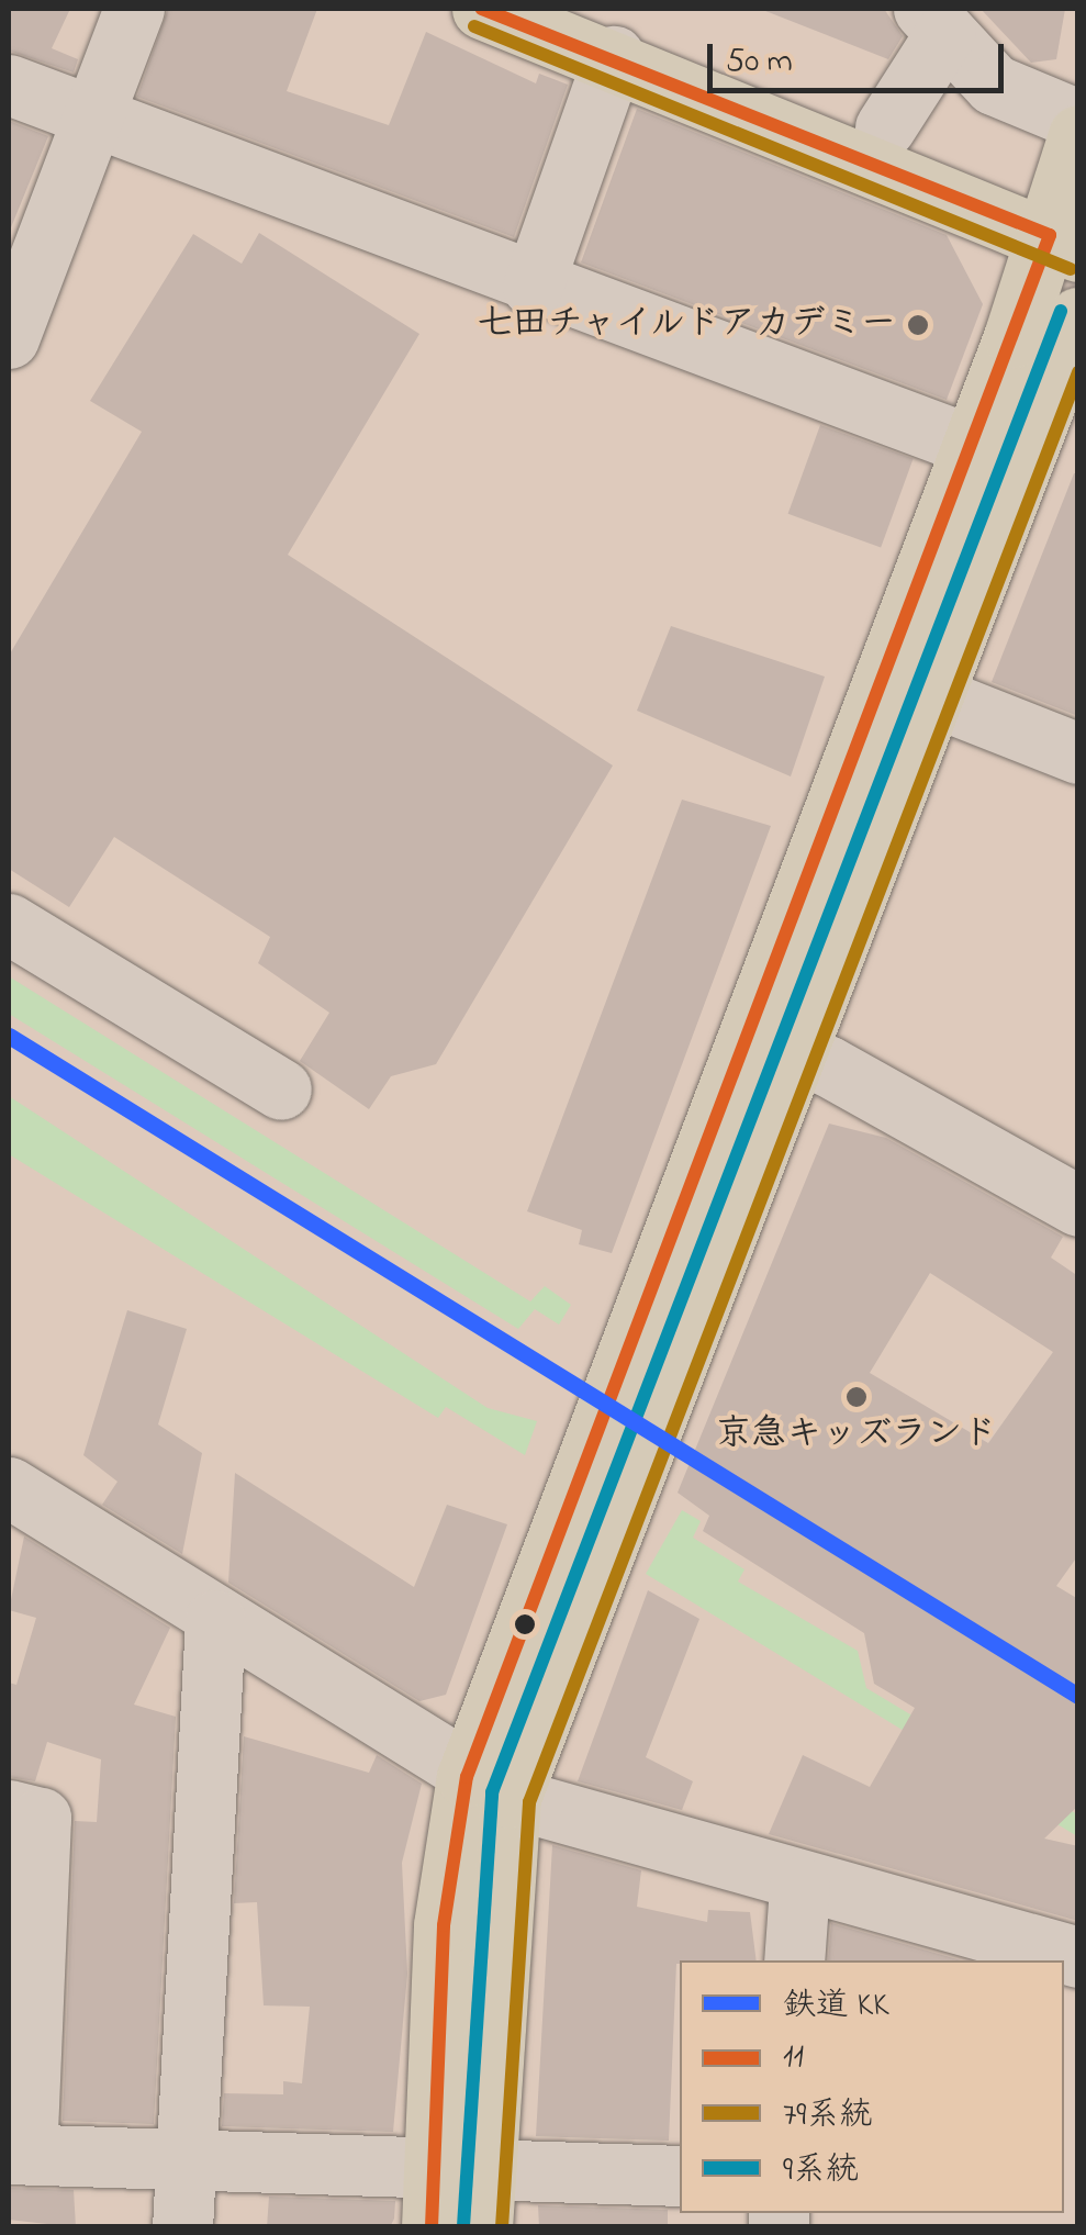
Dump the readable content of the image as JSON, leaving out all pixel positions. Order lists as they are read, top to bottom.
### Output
{
  "places": ["七田チャイルドアカデミー", "京急キッズランド"],
  "lines": [
    "transit line 11",
    "transit line 79系統",
    "transit line 9系統",
    "rail line KK"
  ],
  "legend": [
    "鉄道 KK",
    "11",
    "79系統",
    "9系統"
  ],
  "scale_bar": "50 m"
}
